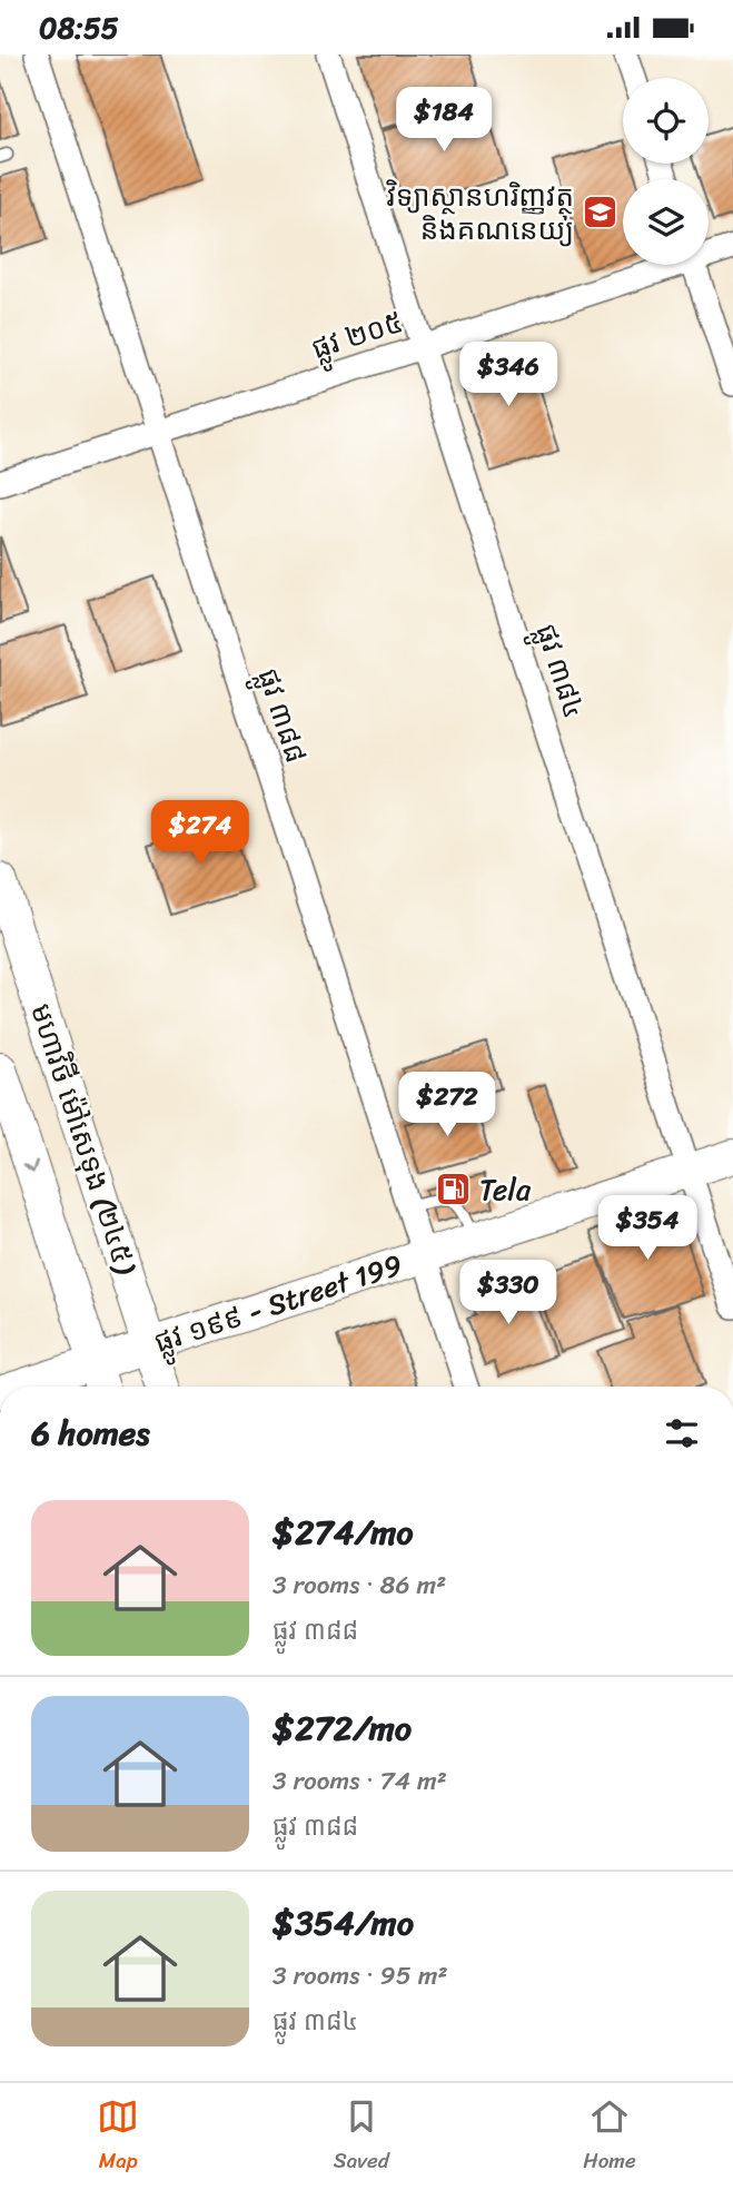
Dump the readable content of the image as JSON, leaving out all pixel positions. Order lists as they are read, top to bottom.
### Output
{
  "streets": {
    "main road": ["មហាវិថី ម៉ៅសេទុង (២៤៥)", "ផ្លូវ ១៩៩ - Street 199"],
    "street": ["ផ្លូវ ២០៥", "ផ្លូវ ៣៨៤", "ផ្លូវ ៣៨៨"]
  },
  "crossings": [
    ["ផ្លូវ ២០៥", "ផ្លូវ ៣៨៤"],
    ["ផ្លូវ ២០៥", "ផ្លូវ ៣៨៨"],
    ["ផ្លូវ ៣៨៤", "ផ្លូវ ១៩៩ - Street 199"],
    ["ផ្លូវ ៣៨៨", "ផ្លូវ ១៩៩ - Street 199"],
    ["មហាវិថី ម៉ៅសេទុង (២៤៥)", "ផ្លូវ ១៩៩ - Street 199"]
  ],
  "places": {
    "school or university": ["វិទ្យាស្ថានហរិញ្ញវត្ថុ និងគណនេយ្យ"],
    "fuel station": ["Tela"]
  },
  "page": {
    "status": "08:55",
    "price": [
      "$184",
      "$346",
      "$274",
      "$272",
      "$354",
      "$330"
    ],
    "heading": "6 homes",
    "list": [
      {
        "name": "$274/mo",
        "note": "3 rooms · 86 m² · ផ្លូវ ៣៨៨"
      },
      {
        "name": "$272/mo",
        "note": "3 rooms · 74 m² · ផ្លូវ ៣៨៨"
      },
      {
        "name": "$354/mo",
        "note": "3 rooms · 95 m² · ផ្លូវ ៣៨៤"
      }
    ],
    "tabs": ["Map", "Saved", "Home"]
  }
}
